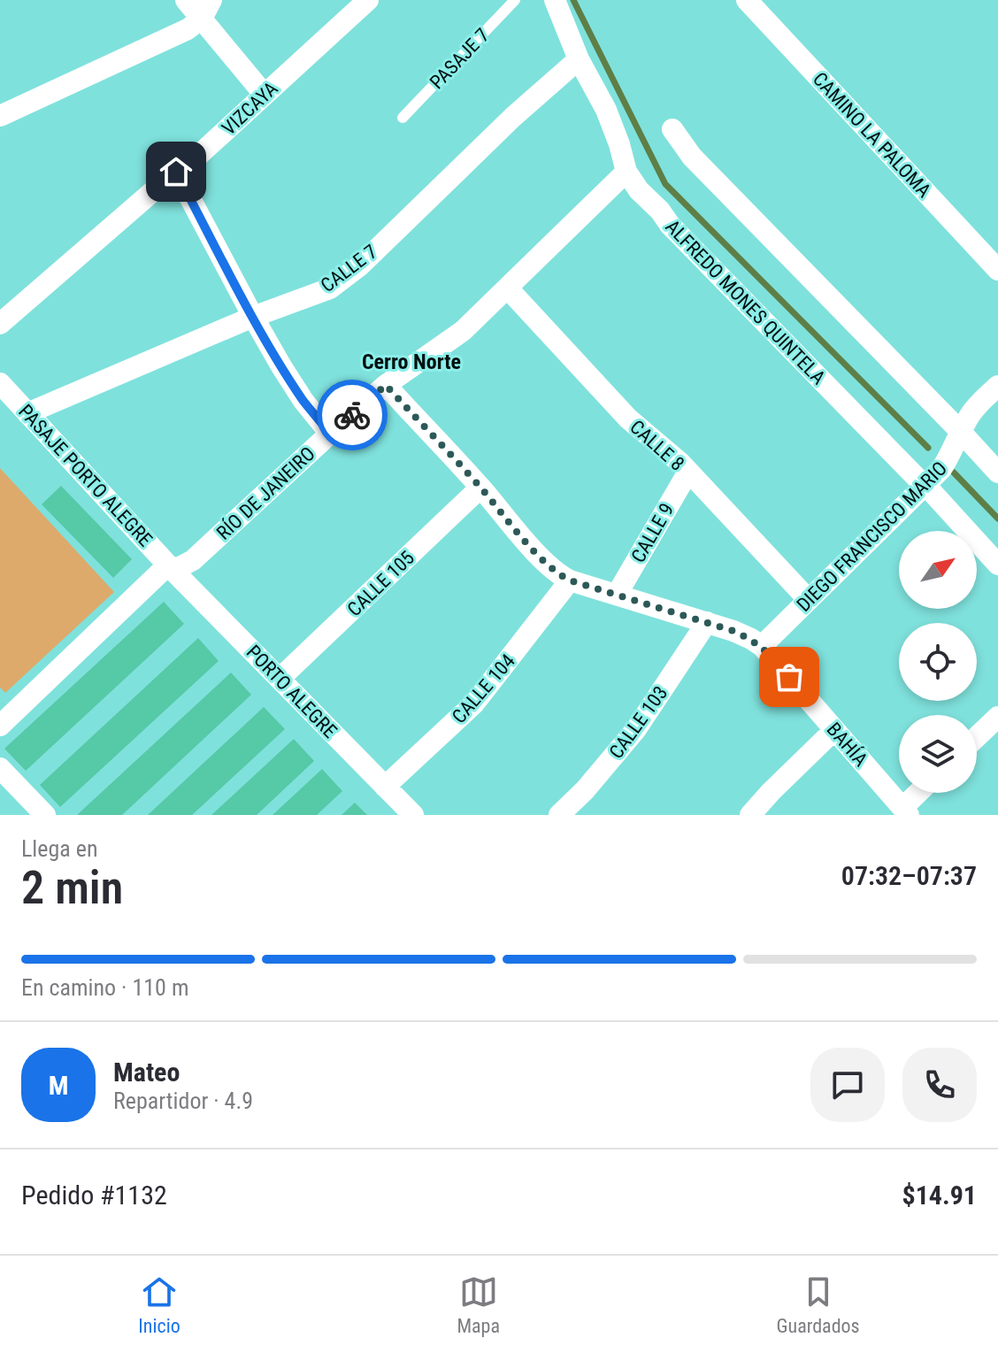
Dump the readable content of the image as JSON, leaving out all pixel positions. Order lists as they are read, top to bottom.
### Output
{
  "streets": {
    "street": [
      "VIZCAYA",
      "CAMINO LA PALOMA",
      "CALLE 7",
      "ALFREDO MONES QUINTELA",
      "CALLE 8",
      "PASAJE PORTO ALEGRE",
      "RÍO DE JANEIRO",
      "CALLE 9",
      "DIEGO FRANCISCO MARIO",
      "CALLE 105",
      "CALLE 104",
      "PORTO ALEGRE",
      "CALLE 103",
      "BAHÍA"
    ],
    "lane": ["PASAJE 7"]
  },
  "crossings": [
    ["CALLE 7", "ALFREDO MONES QUINTELA"],
    ["CALLE 7", "PASAJE PORTO ALEGRE"],
    ["ALFREDO MONES QUINTELA", "RÍO DE JANEIRO"],
    ["ALFREDO MONES QUINTELA", "DIEGO FRANCISCO MARIO"],
    ["CALLE 8", "RÍO DE JANEIRO"],
    ["CALLE 8", "CALLE 9"],
    ["CALLE 8", "DIEGO FRANCISCO MARIO"],
    ["PASAJE PORTO ALEGRE", "RÍO DE JANEIRO"],
    ["PASAJE PORTO ALEGRE", "PORTO ALEGRE"],
    ["RÍO DE JANEIRO", "PORTO ALEGRE"],
    ["RÍO DE JANEIRO", "BAHÍA"],
    ["CALLE 9", "BAHÍA"],
    ["DIEGO FRANCISCO MARIO", "BAHÍA"],
    ["CALLE 105", "PORTO ALEGRE"],
    ["CALLE 105", "BAHÍA"],
    ["CALLE 104", "PORTO ALEGRE"],
    ["CALLE 104", "BAHÍA"],
    ["CALLE 103", "BAHÍA"]
  ],
  "districts": ["Cerro Norte"],
  "north": "top right",
  "page": {
    "heading": ["2 min", "Llega en", "07:32–07:37"],
    "panel": [
      "Mateo",
      "Repartidor · 4.9",
      "Pedido #1132",
      "$14.91"
    ],
    "bar": "En camino · 110 m",
    "round": "M",
    "tabs": ["Inicio", "Mapa", "Guardados"]
  }
}
